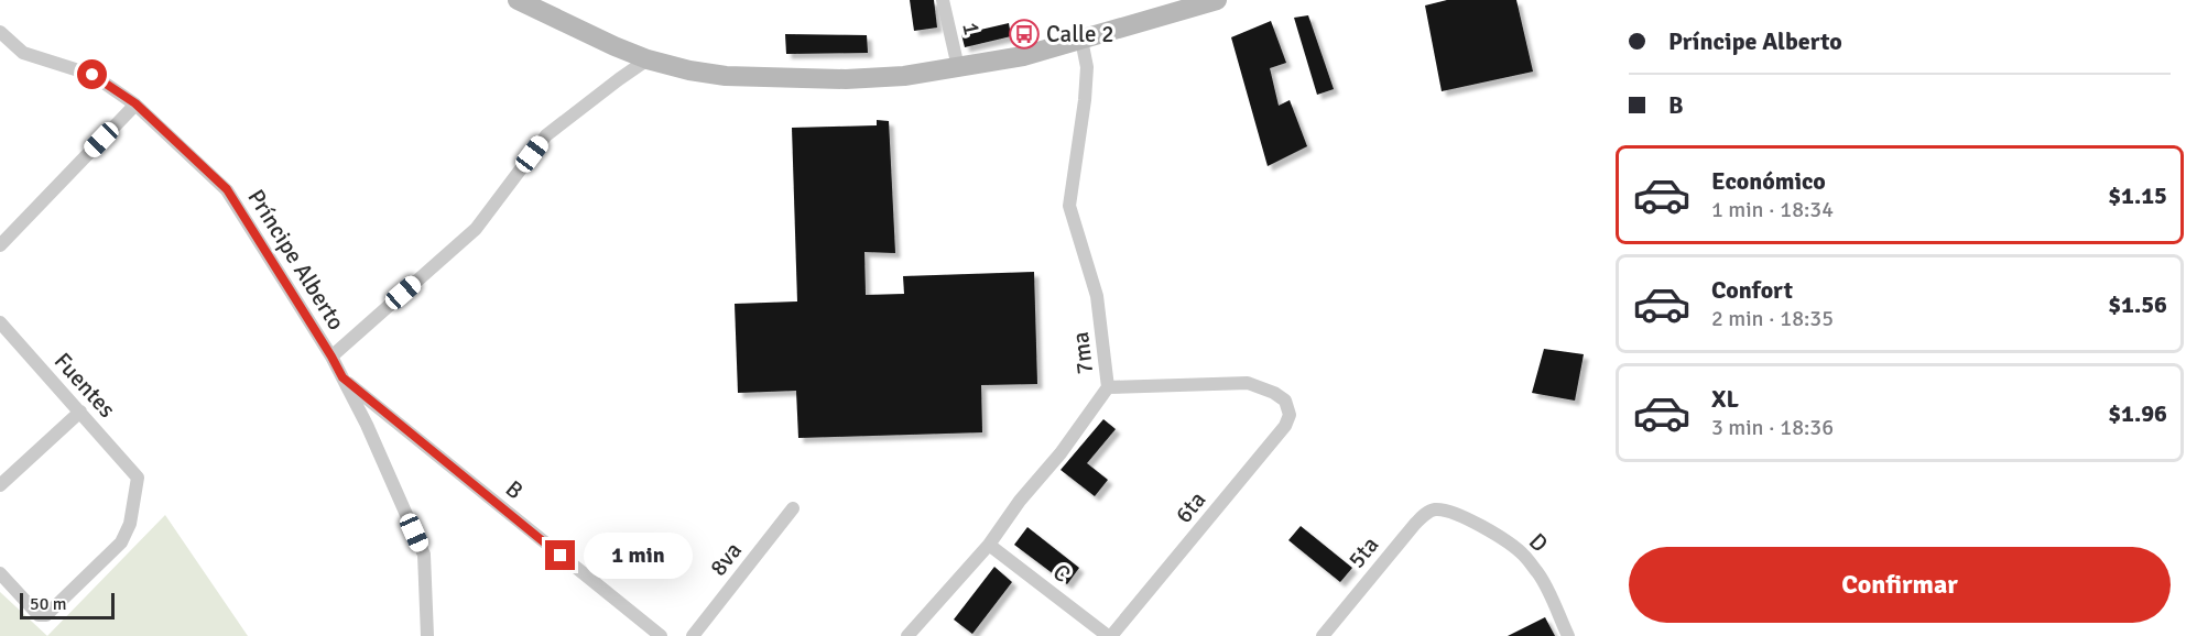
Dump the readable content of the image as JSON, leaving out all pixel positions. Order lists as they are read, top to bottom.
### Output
{
  "streets": {
    "street": [
      "1",
      "Príncipe Alberto",
      "7ma",
      "Fuentes",
      "B",
      "6ta",
      "D",
      "5ta",
      "8va",
      "C"
    ]
  },
  "crossings": [
    ["Príncipe Alberto", "B"],
    ["7ma", "6ta"],
    ["7ma", "C"],
    ["6ta", "C"],
    ["D", "5ta"]
  ],
  "places": {
    "bus stop": ["Calle 2"]
  },
  "scale_bar": "50 m",
  "page": {
    "banner": ["Príncipe Alberto", "B"],
    "list": [
      {
        "name": "Económico",
        "note": "1 min · 18:34",
        "value": "$1.15"
      },
      {
        "name": "Confort",
        "note": "2 min · 18:35",
        "value": "$1.56"
      },
      {
        "name": "XL",
        "note": "3 min · 18:36",
        "value": "$1.96"
      }
    ],
    "bubble": "1 min",
    "buttons": "Confirmar",
    "scale": "50 m"
  }
}
